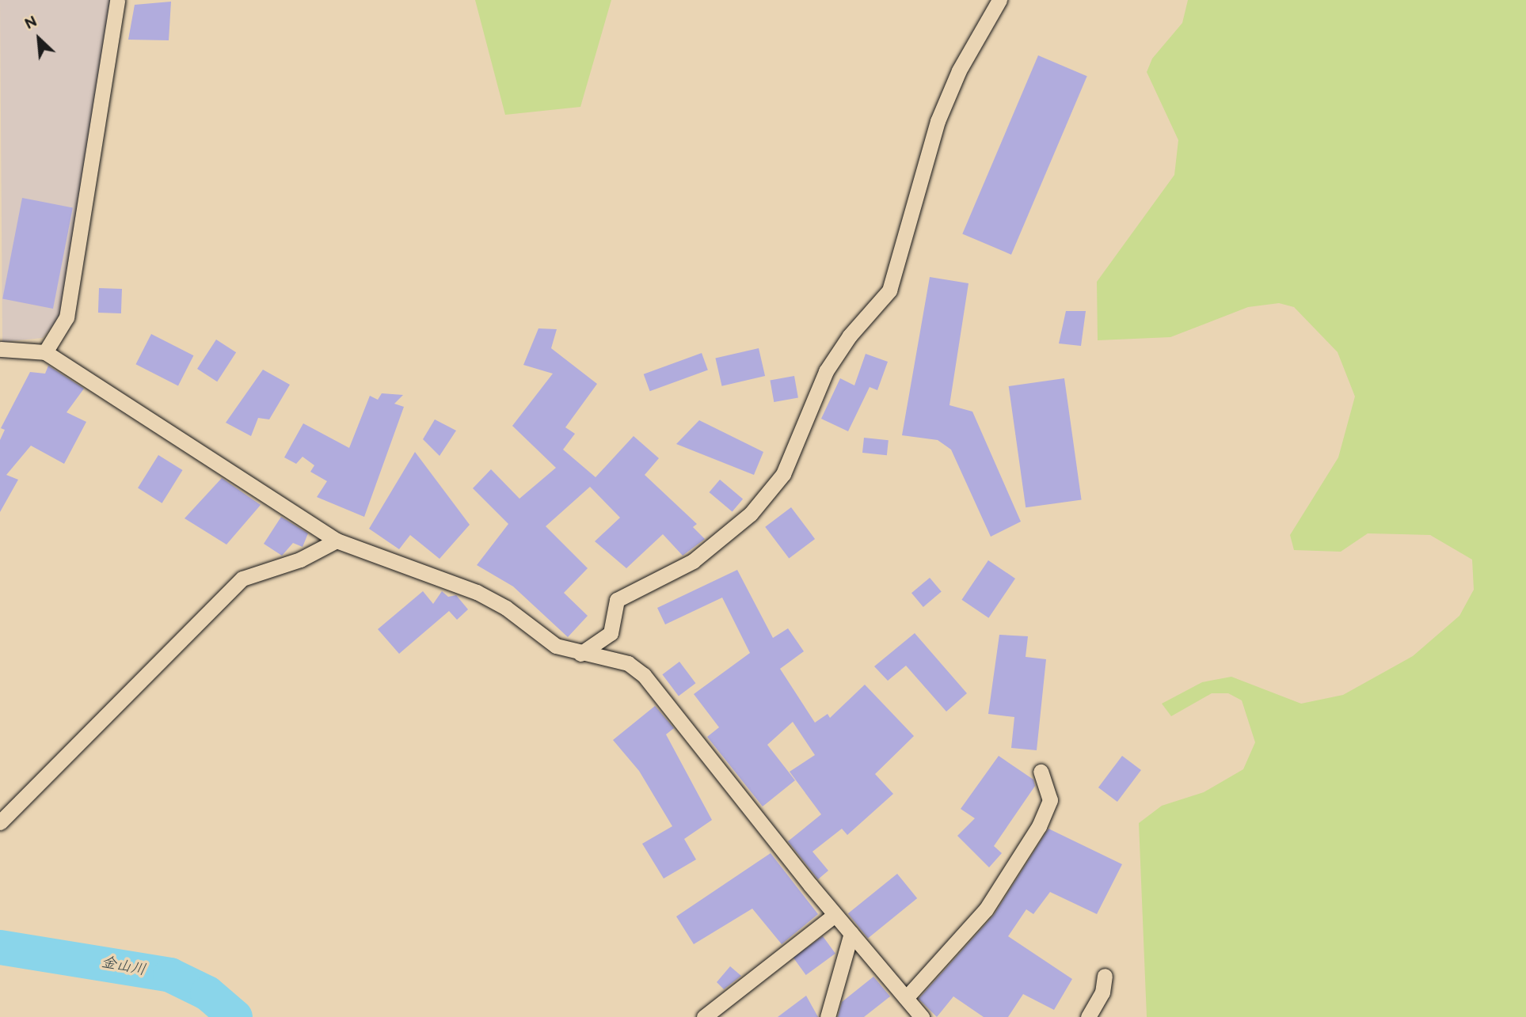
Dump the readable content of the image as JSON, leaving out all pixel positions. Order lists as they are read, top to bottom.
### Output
{
  "water": ["金山川"],
  "north": "top left"
}
